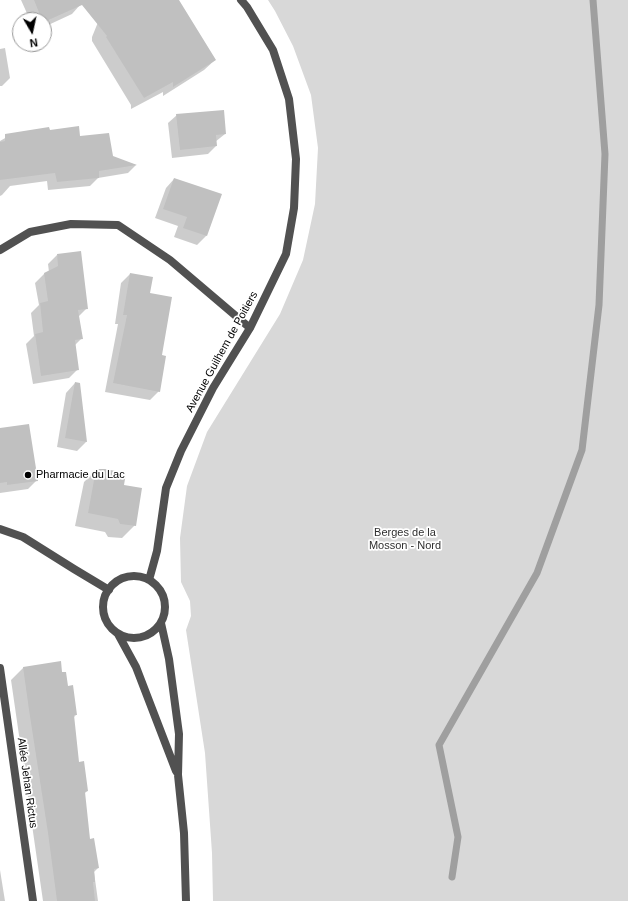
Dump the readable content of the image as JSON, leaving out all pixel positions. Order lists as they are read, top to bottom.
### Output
{
  "streets": {
    "street": ["Avenue Guilhem de Poitiers", "Allée Jehan Rictus"]
  },
  "parks": ["Berges de la Mosson - Nord"],
  "places": ["Pharmacie du Lac"],
  "north": "bottom"
}
